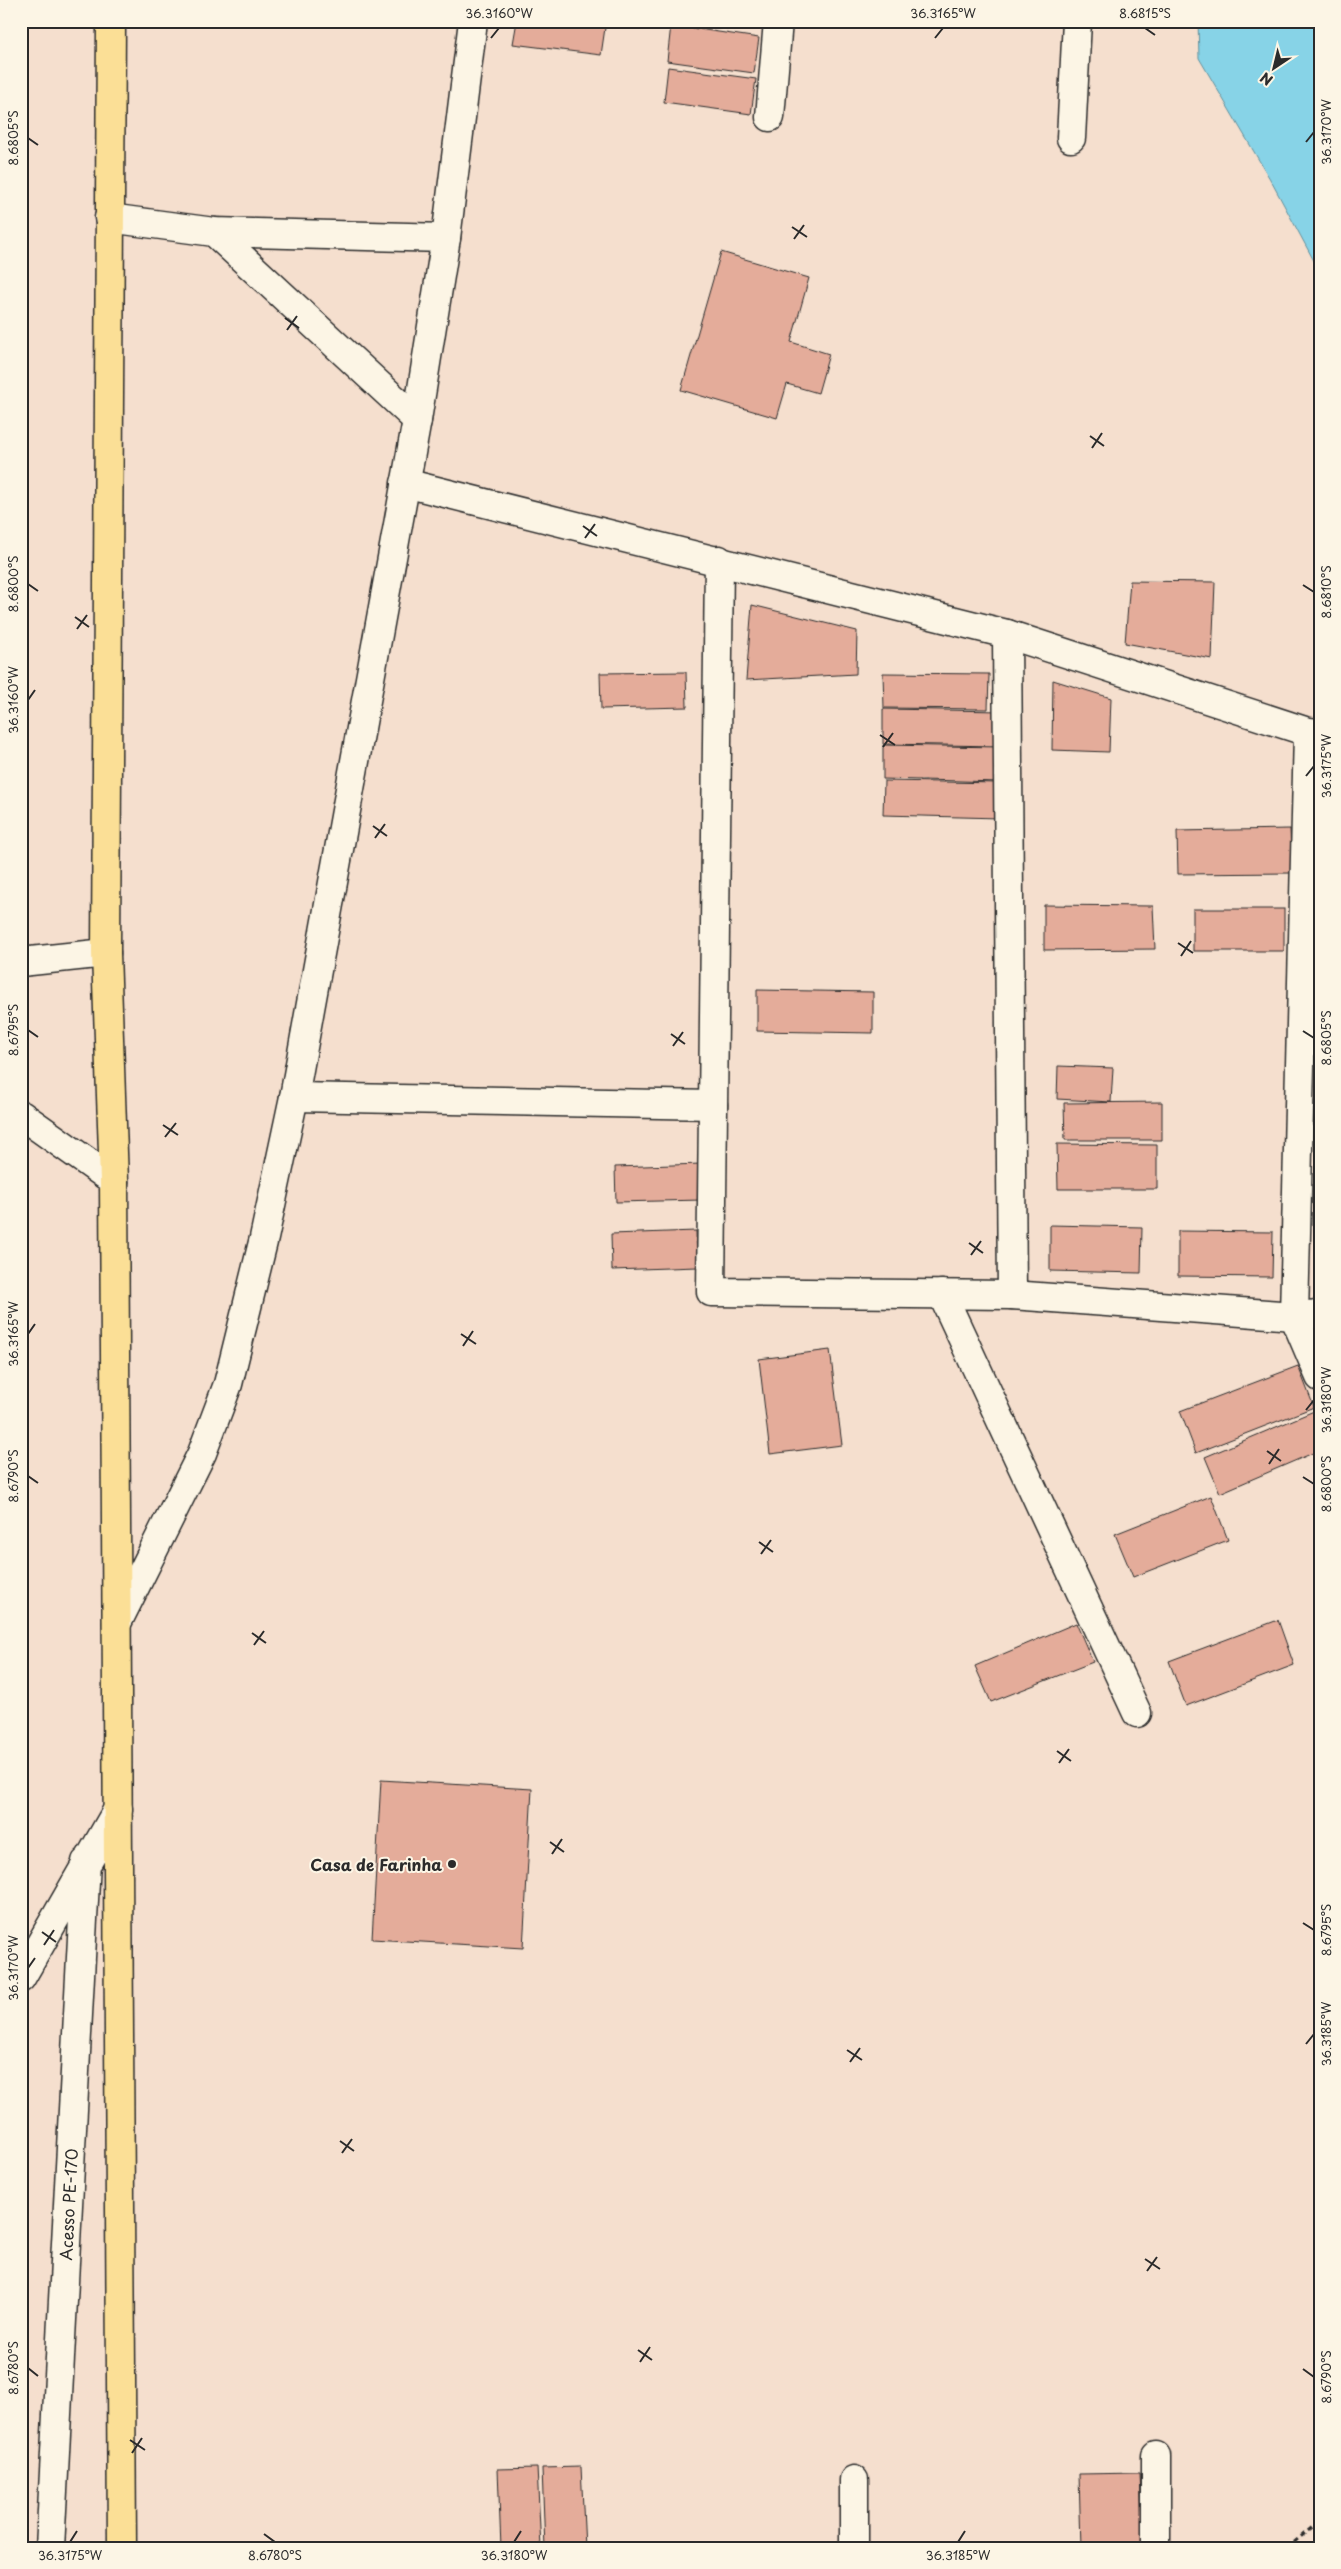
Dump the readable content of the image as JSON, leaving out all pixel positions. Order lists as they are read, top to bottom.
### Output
{
  "streets": {
    "street": ["Acesso PE-170"]
  },
  "places": ["Casa de Farinha"],
  "north": "bottom left",
  "coordinates": [
    "36.3160°W",
    "36.3165°W",
    "8.6815°S",
    "36.3170°W",
    "8.6805°S",
    "8.6800°S",
    "8.6810°S",
    "36.3175°W",
    "8.6795°S",
    "36.3180°W",
    "8.6790°S",
    "36.3185°W",
    "8.6780°S"
  ]
}
